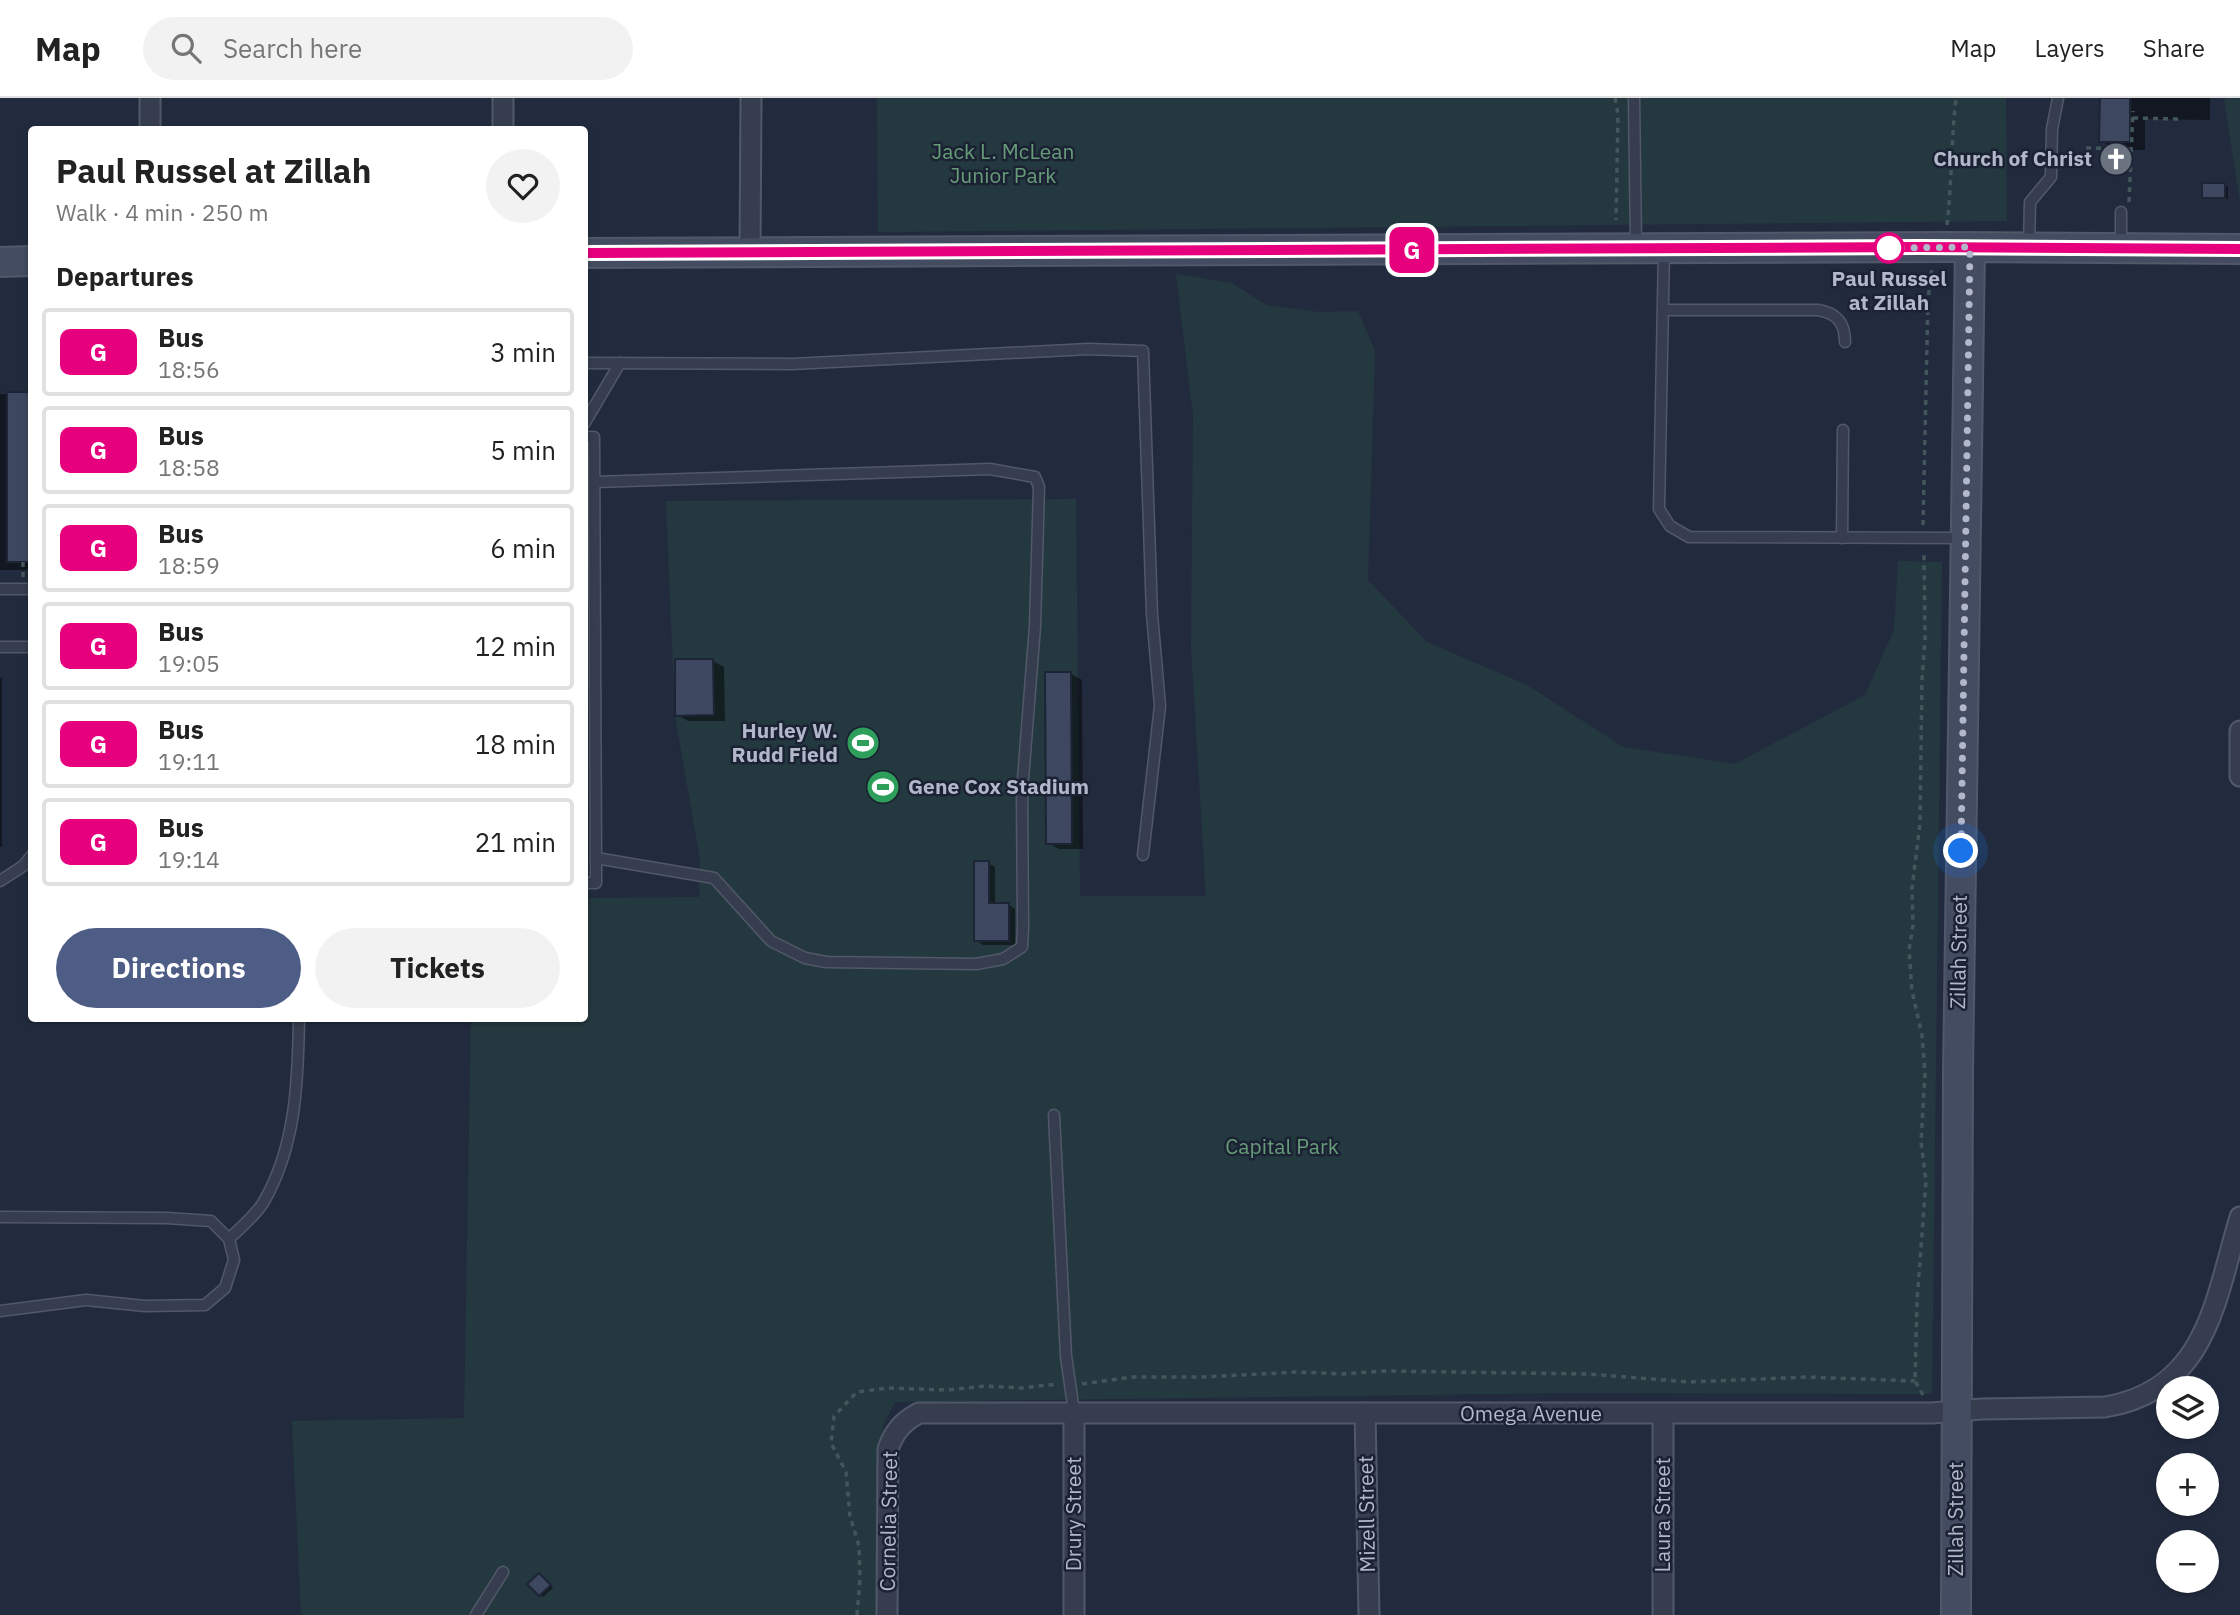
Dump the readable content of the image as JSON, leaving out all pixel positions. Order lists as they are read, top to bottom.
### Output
{
  "streets": {
    "street": [
      "Zillah Street",
      "Omega Avenue",
      "Drury Street",
      "Mizell Street",
      "Laura Street",
      "Cornelia Street"
    ]
  },
  "crossings": [
    ["Zillah Street", "Omega Avenue"],
    ["Omega Avenue", "Drury Street"],
    ["Omega Avenue", "Mizell Street"],
    ["Omega Avenue", "Laura Street"],
    ["Omega Avenue", "Cornelia Street"]
  ],
  "parks": ["Jack L. McLean Junior Park", "Capital Park"],
  "places": {
    "church": ["Church of Christ"],
    "other": ["Paul Russel at Zillah"],
    "sports": ["Hurley W. Rudd Field", "Gene Cox Stadium"]
  },
  "lines": ["bus line G"],
  "page": {
    "header": "Map",
    "search": "Search here",
    "nav": ["Map", "Layers", "Share"],
    "on_map": "G",
    "heading": [
      ["Paul Russel at Zillah", "Walk · 4 min · 250 m"],
      "Departures"
    ],
    "list": [
      {
        "mark": "G",
        "name": "Bus",
        "note": "18:56",
        "value": "3 min"
      },
      {
        "mark": "G",
        "name": "Bus",
        "note": "18:58",
        "value": "5 min"
      },
      {
        "mark": "G",
        "name": "Bus",
        "note": "18:59",
        "value": "6 min"
      },
      {
        "mark": "G",
        "name": "Bus",
        "note": "19:05",
        "value": "12 min"
      },
      {
        "mark": "G",
        "name": "Bus",
        "note": "19:11",
        "value": "18 min"
      },
      {
        "mark": "G",
        "name": "Bus",
        "note": "19:14",
        "value": "21 min"
      }
    ],
    "buttons": ["Directions", "Tickets"],
    "map_buttons": ["+", "−"]
  }
}
